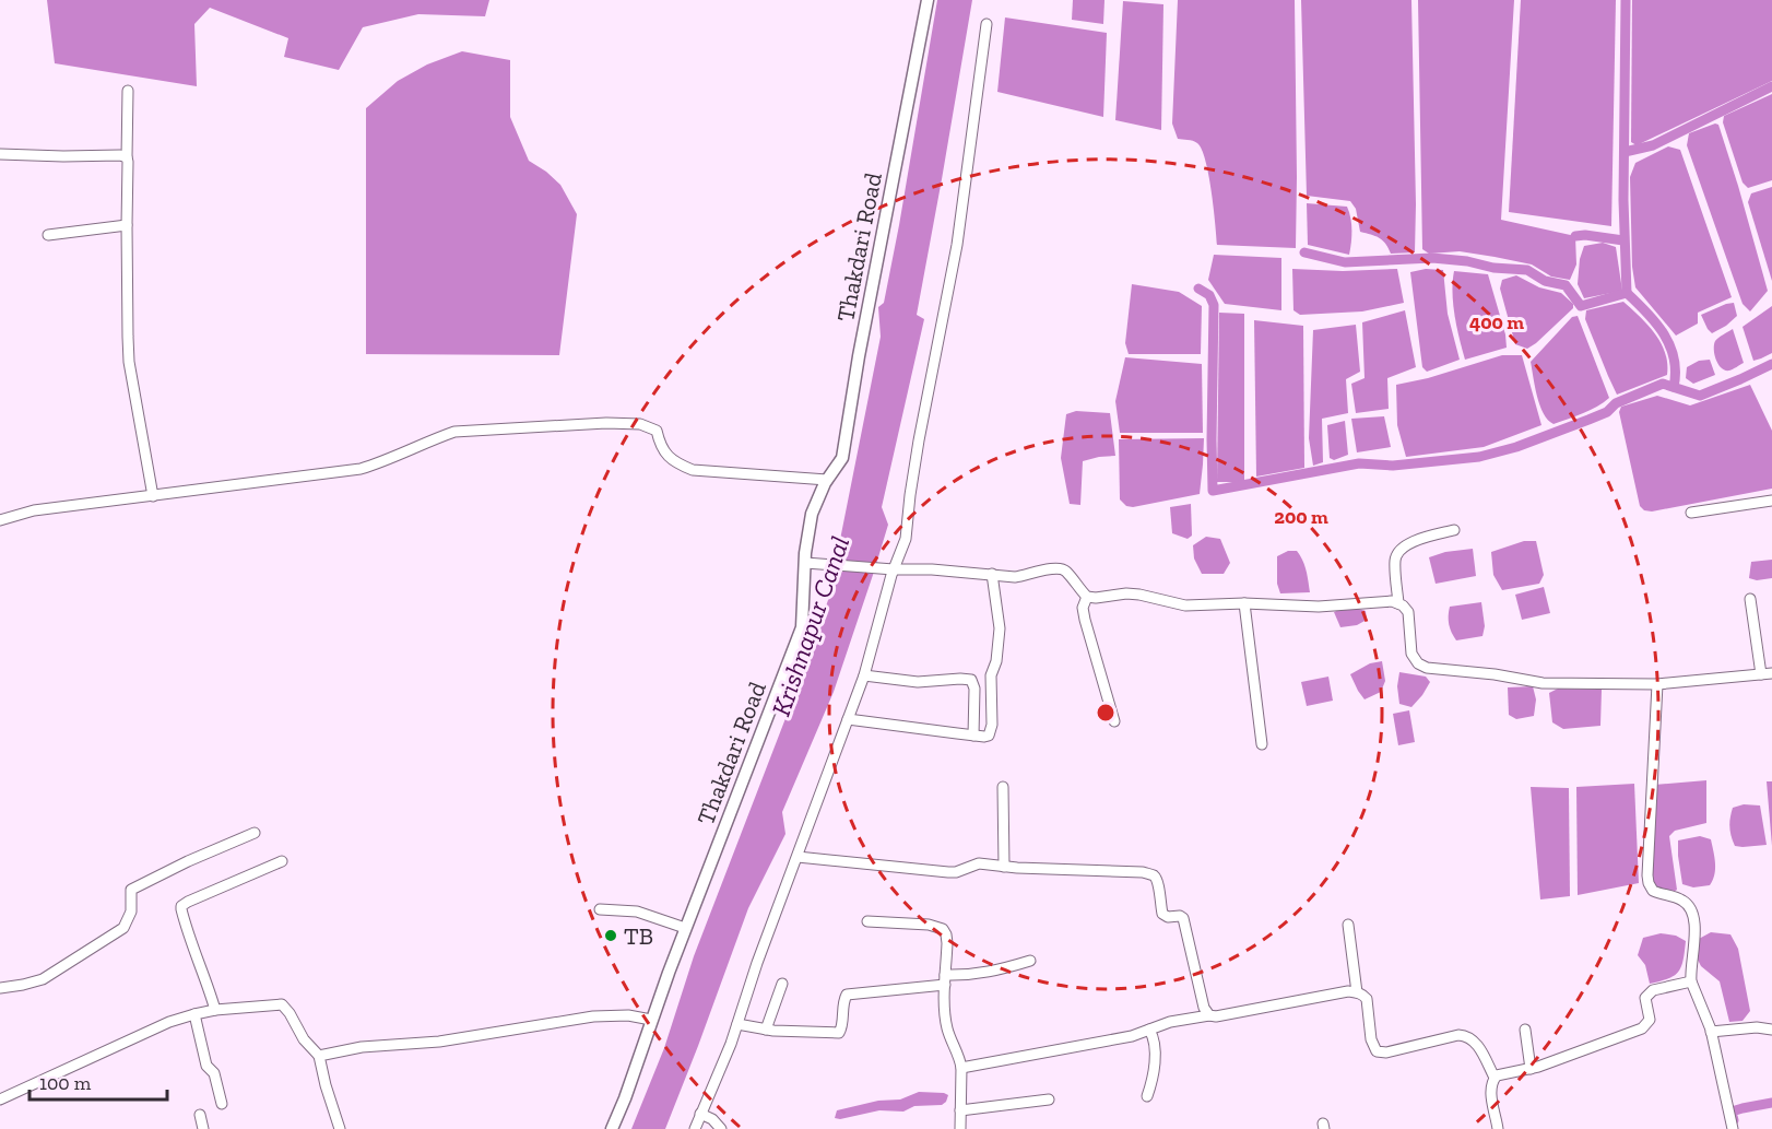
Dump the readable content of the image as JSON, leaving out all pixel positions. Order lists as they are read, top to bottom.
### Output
{
  "streets": {
    "street": ["Thakdari Road"]
  },
  "water": ["Krishnapur Canal"],
  "places": ["TB"],
  "scale_bar": "100 m",
  "rings": ["400 m", "200 m"]
}
